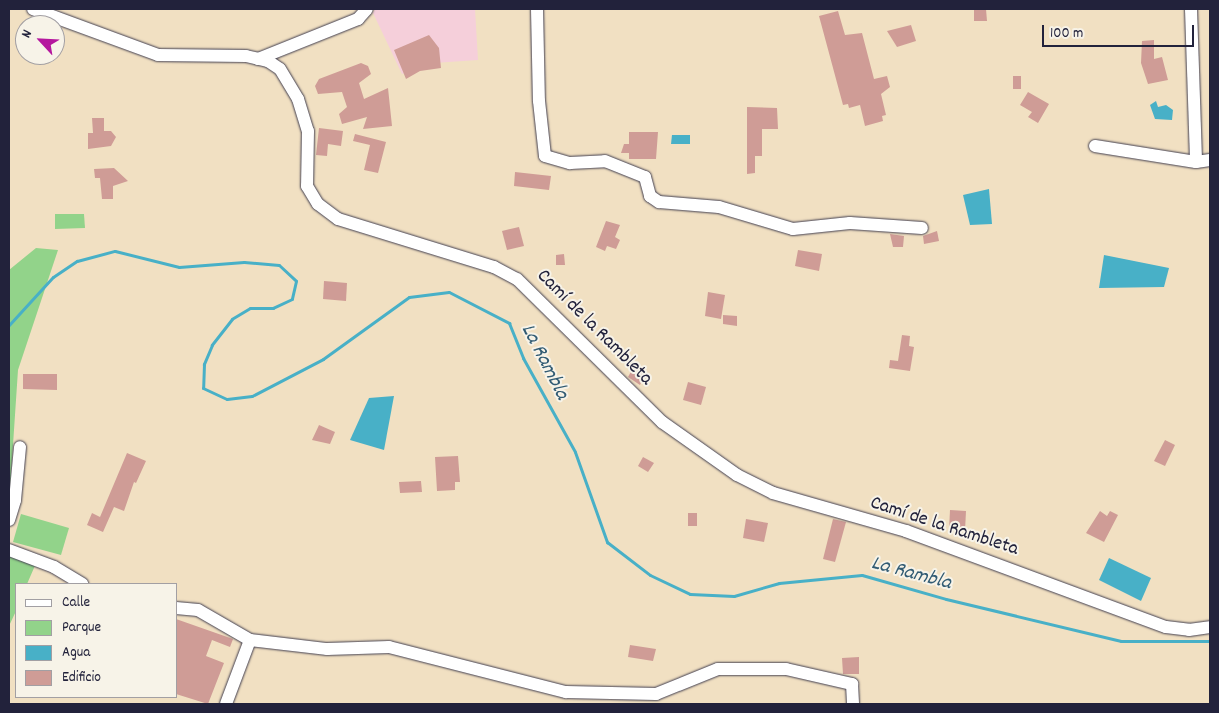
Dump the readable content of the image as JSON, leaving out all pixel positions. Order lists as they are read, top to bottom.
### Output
{
  "streets": {
    "street": ["Camí de la Rambleta"]
  },
  "water": ["La Rambla"],
  "legend": [
    "Calle",
    "Parque",
    "Agua",
    "Edificio"
  ],
  "scale_bar": "100 m",
  "north": "top left"
}
